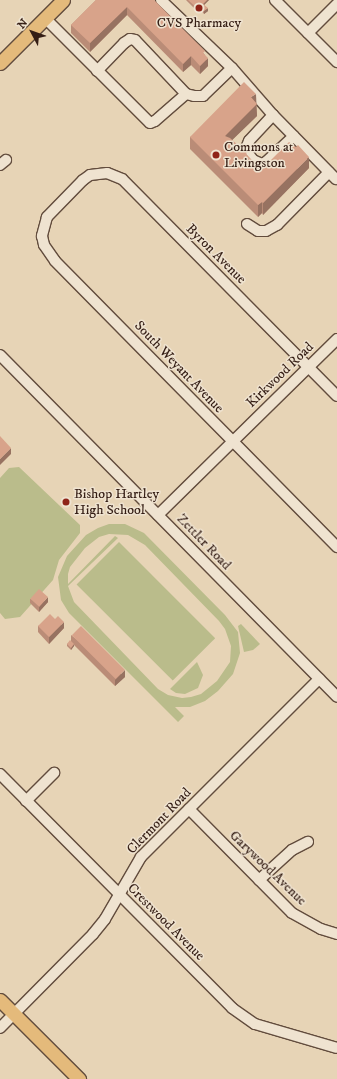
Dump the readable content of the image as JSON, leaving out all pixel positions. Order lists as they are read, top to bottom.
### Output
{
  "streets": {
    "street": [
      "Byron Avenue",
      "South Weyant Avenue",
      "Kirkwood Road",
      "Zettler Road",
      "Clermont Road",
      "Garywood Avenue",
      "Crestwood Avenue"
    ]
  },
  "crossings": [
    ["Byron Avenue", "South Weyant Avenue"],
    ["Byron Avenue", "Kirkwood Road"],
    ["South Weyant Avenue", "Kirkwood Road"],
    ["Kirkwood Road", "Zettler Road"],
    ["Zettler Road", "Clermont Road"],
    ["Clermont Road", "Garywood Avenue"],
    ["Clermont Road", "Crestwood Avenue"]
  ],
  "places": ["CVS Pharmacy", "Commons at Livingston", "Bishop Hartley High School"],
  "north": "top left"
}
